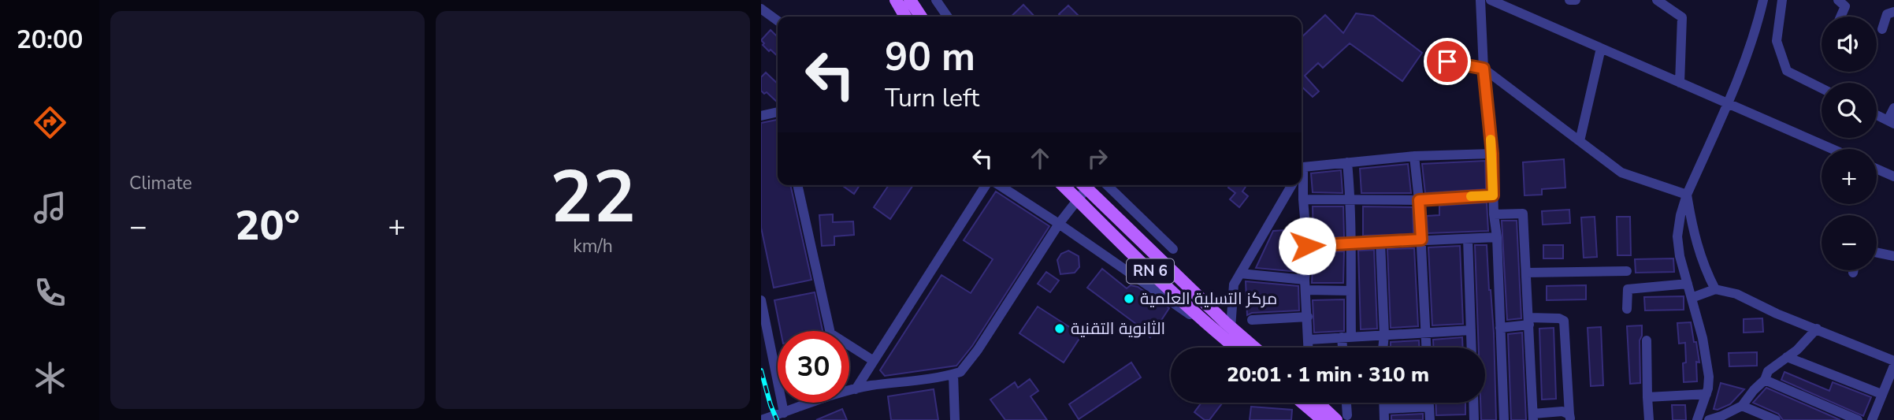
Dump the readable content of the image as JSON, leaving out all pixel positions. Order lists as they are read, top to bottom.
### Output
{
  "streets": {
    "main road": ["RN 6"]
  },
  "places": ["مركز التسلية العلمية", "الثانوية التقنية"],
  "page": {
    "tabs": "20:00",
    "tile": [
      "Climate",
      ["22", "km/h"]
    ],
    "map_buttons": ["+", "−"],
    "turn": ["90 m", "Turn left"],
    "heat": ["−", "20°", "+"],
    "limit": "30",
    "trip": "20:01 · 1 min · 310 m"
  }
}
